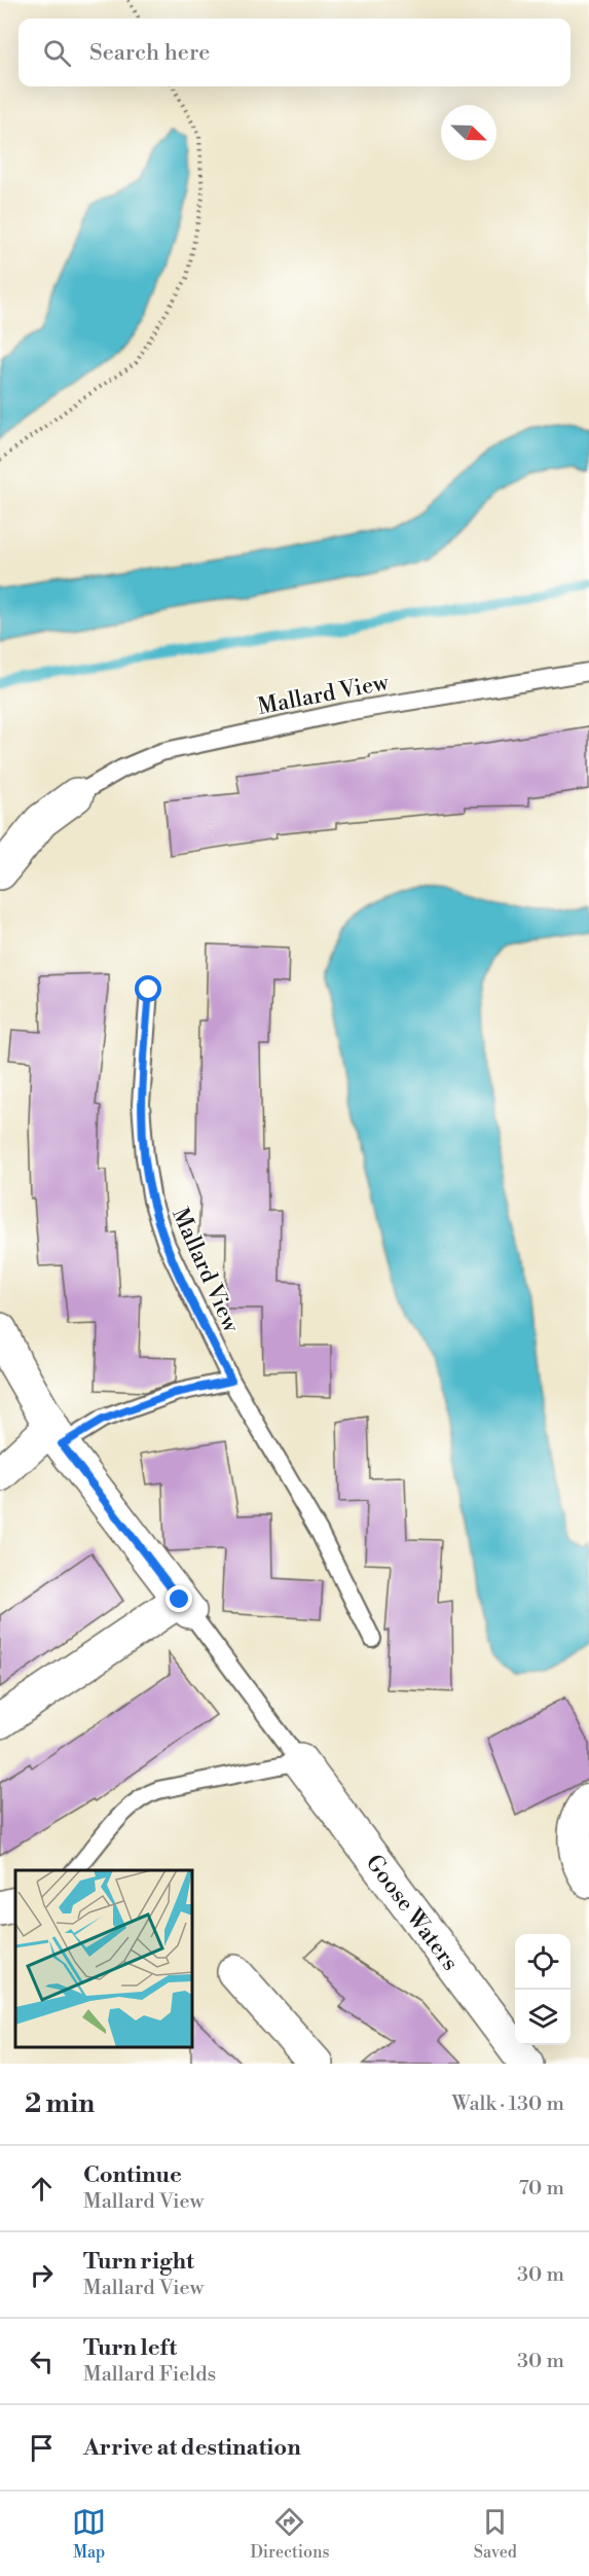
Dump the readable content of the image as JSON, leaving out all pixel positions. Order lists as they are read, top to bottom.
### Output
{
  "streets": {
    "street": ["Goose Waters"],
    "lane": ["Mallard View"]
  },
  "north": "bottom right",
  "page": {
    "search": "Search here",
    "heading": ["2 min", "Walk · 130 m"],
    "list": [
      ["Continue", "Mallard View", "70 m"],
      ["Turn right", "Mallard View", "30 m"],
      ["Turn left", "Mallard Fields", "30 m"],
      "Arrive at destination"
    ],
    "nav": ["Map", "Directions", "Saved"]
  }
}
